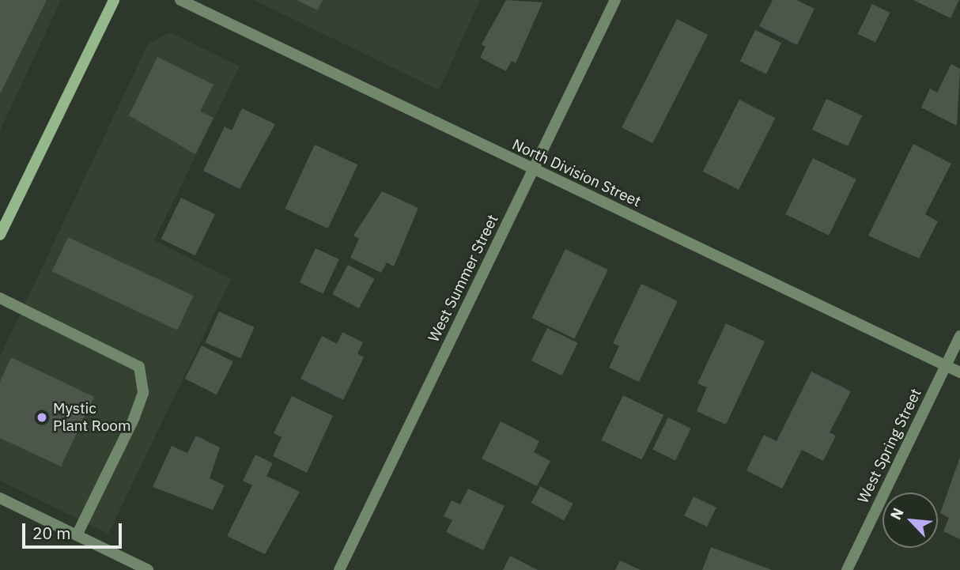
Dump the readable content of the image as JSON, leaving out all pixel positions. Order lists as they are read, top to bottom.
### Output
{
  "streets": {
    "street": ["North Division Street", "West Summer Street", "West Spring Street"]
  },
  "crossings": [
    ["North Division Street", "West Summer Street"],
    ["North Division Street", "West Spring Street"]
  ],
  "places": ["Mystic Plant Room"],
  "scale_bar": "20 m",
  "north": "top left"
}
